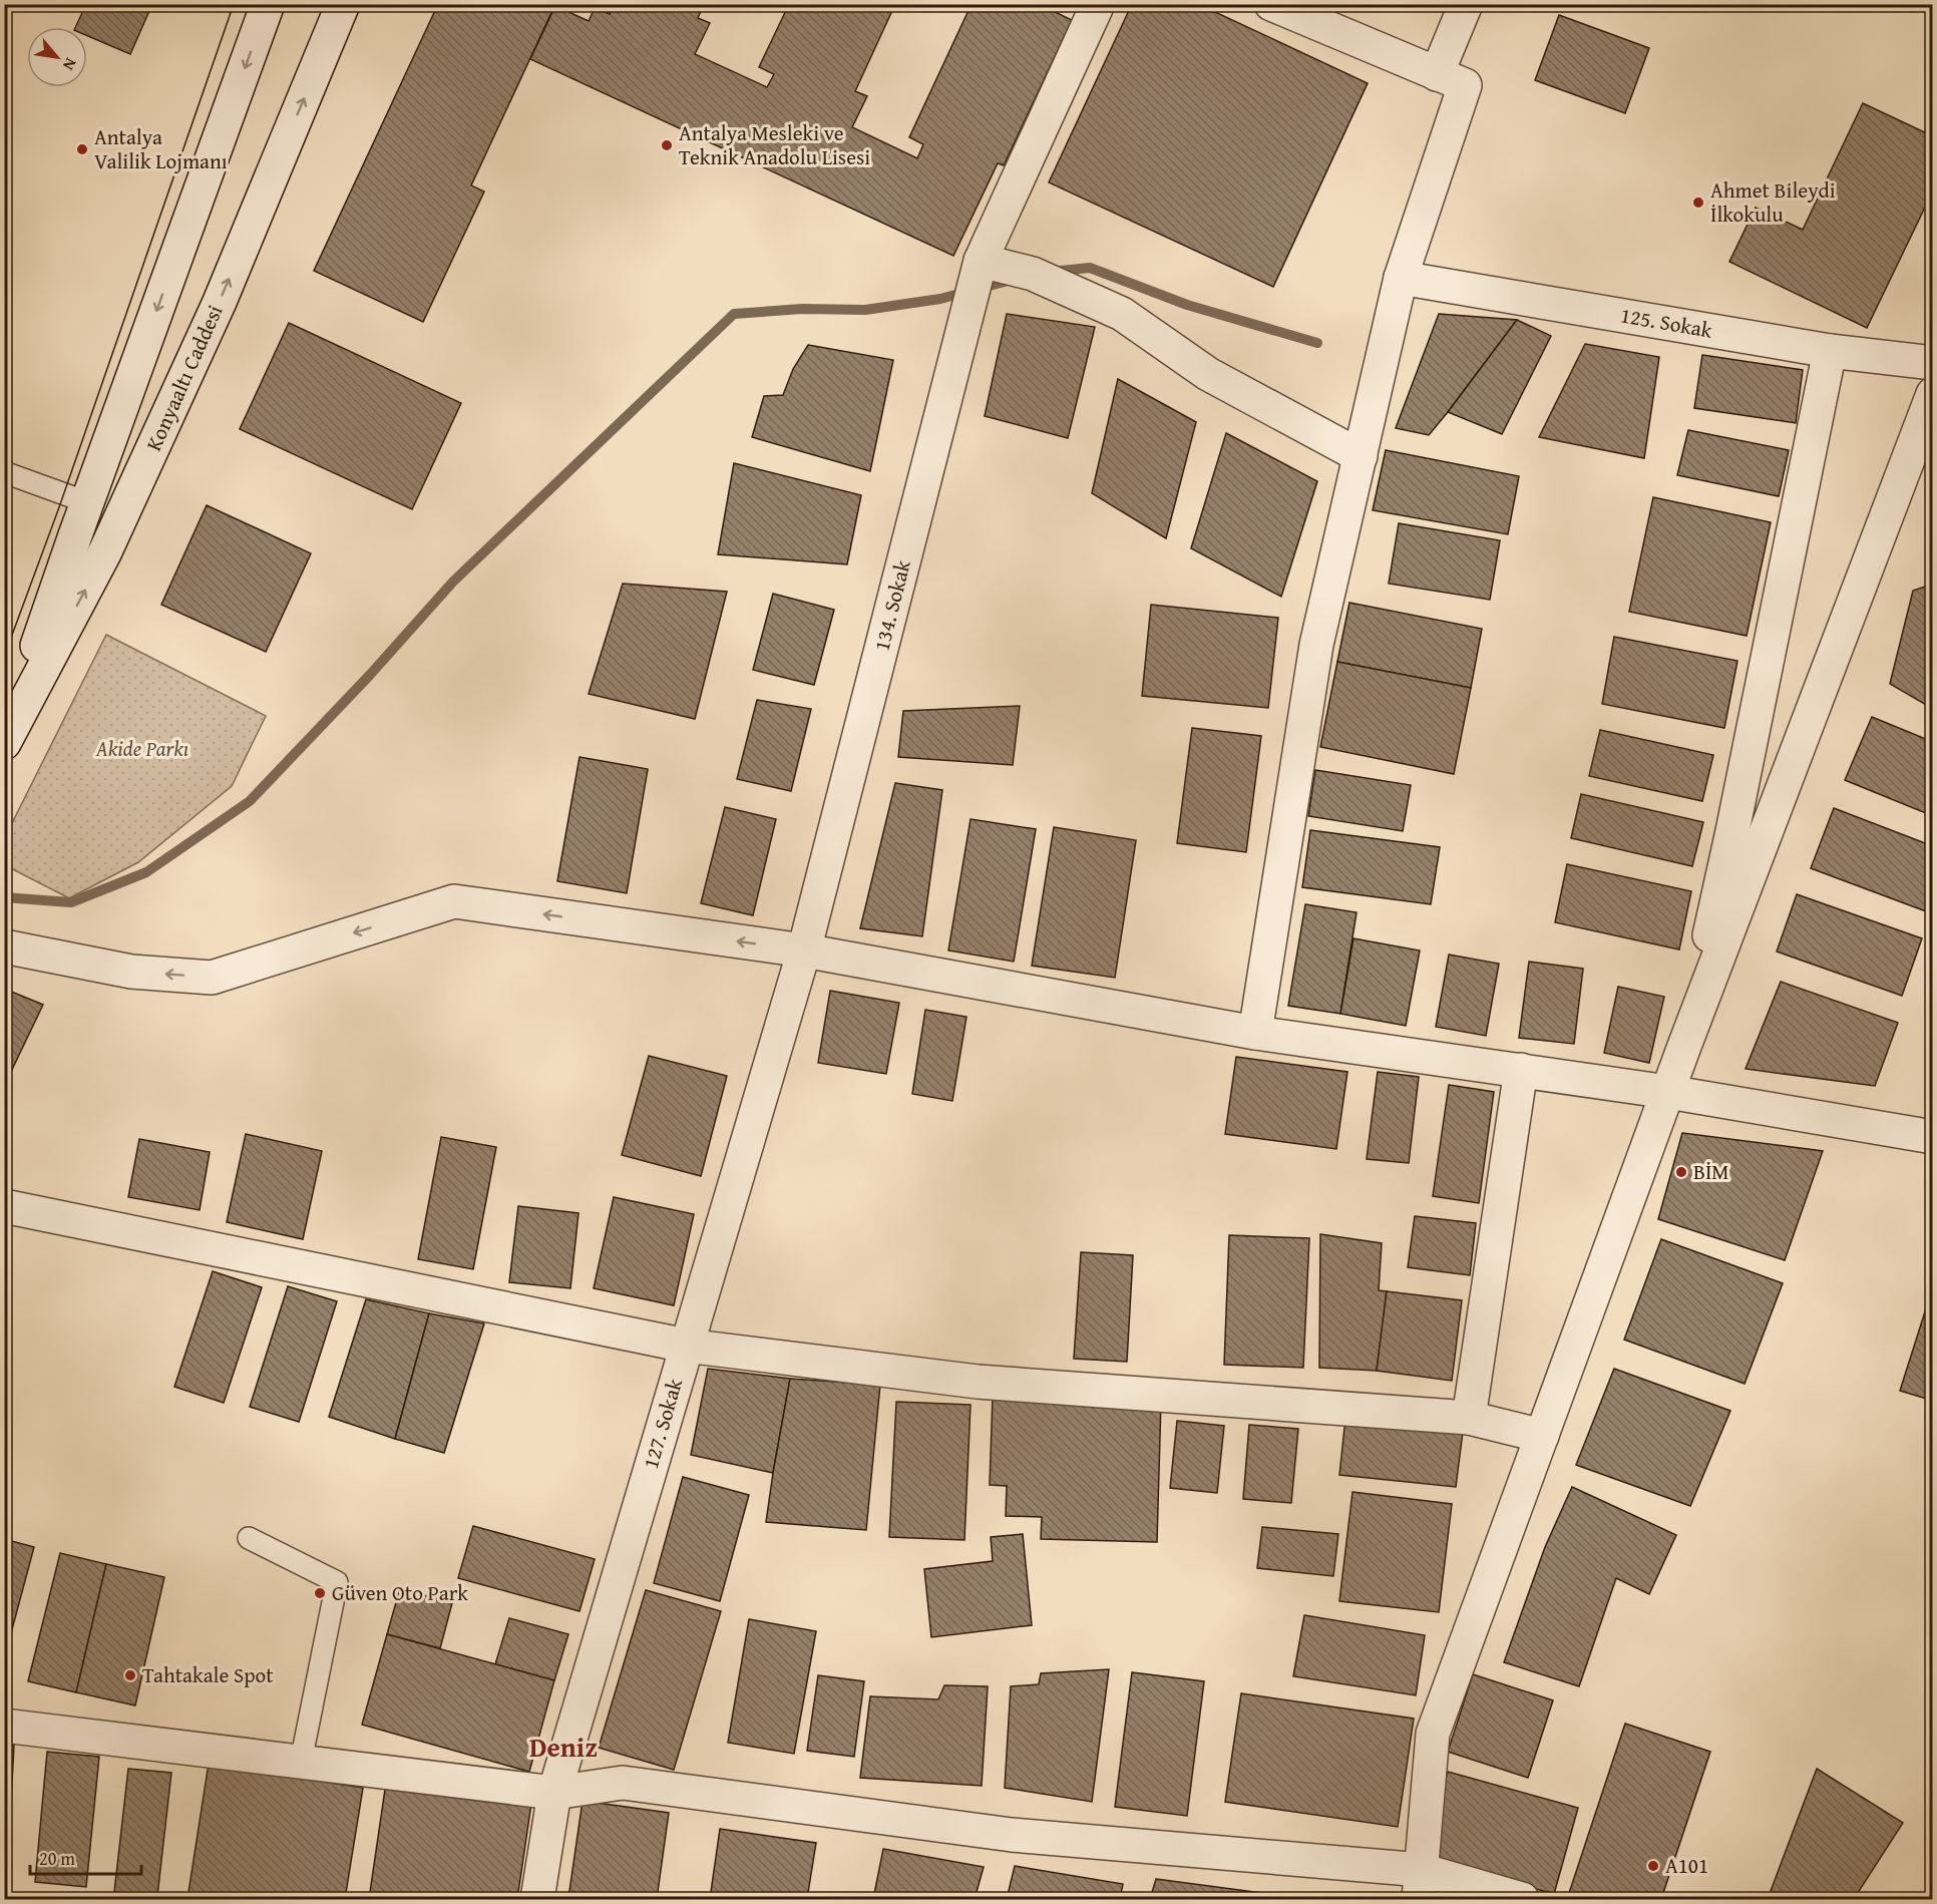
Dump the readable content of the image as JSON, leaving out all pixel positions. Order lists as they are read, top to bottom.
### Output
{
  "streets": {
    "street": [
      "125. Sokak",
      "Konyaaltı Caddesi",
      "134. Sokak",
      "127. Sokak"
    ]
  },
  "crossings": [
    ["134. Sokak", "127. Sokak"]
  ],
  "districts": ["Deniz"],
  "parks": ["Akide Parkı"],
  "places": [
    "Antalya Mesleki ve Teknik Anadolu Lisesi",
    "Antalya Valilik Lojmanı",
    "Ahmet Bileydi İlkokulu",
    "BİM",
    "Güven Oto Park",
    "Tahtakale Spot",
    "A101"
  ],
  "scale_bar": "20 m",
  "north": "bottom right"
}
